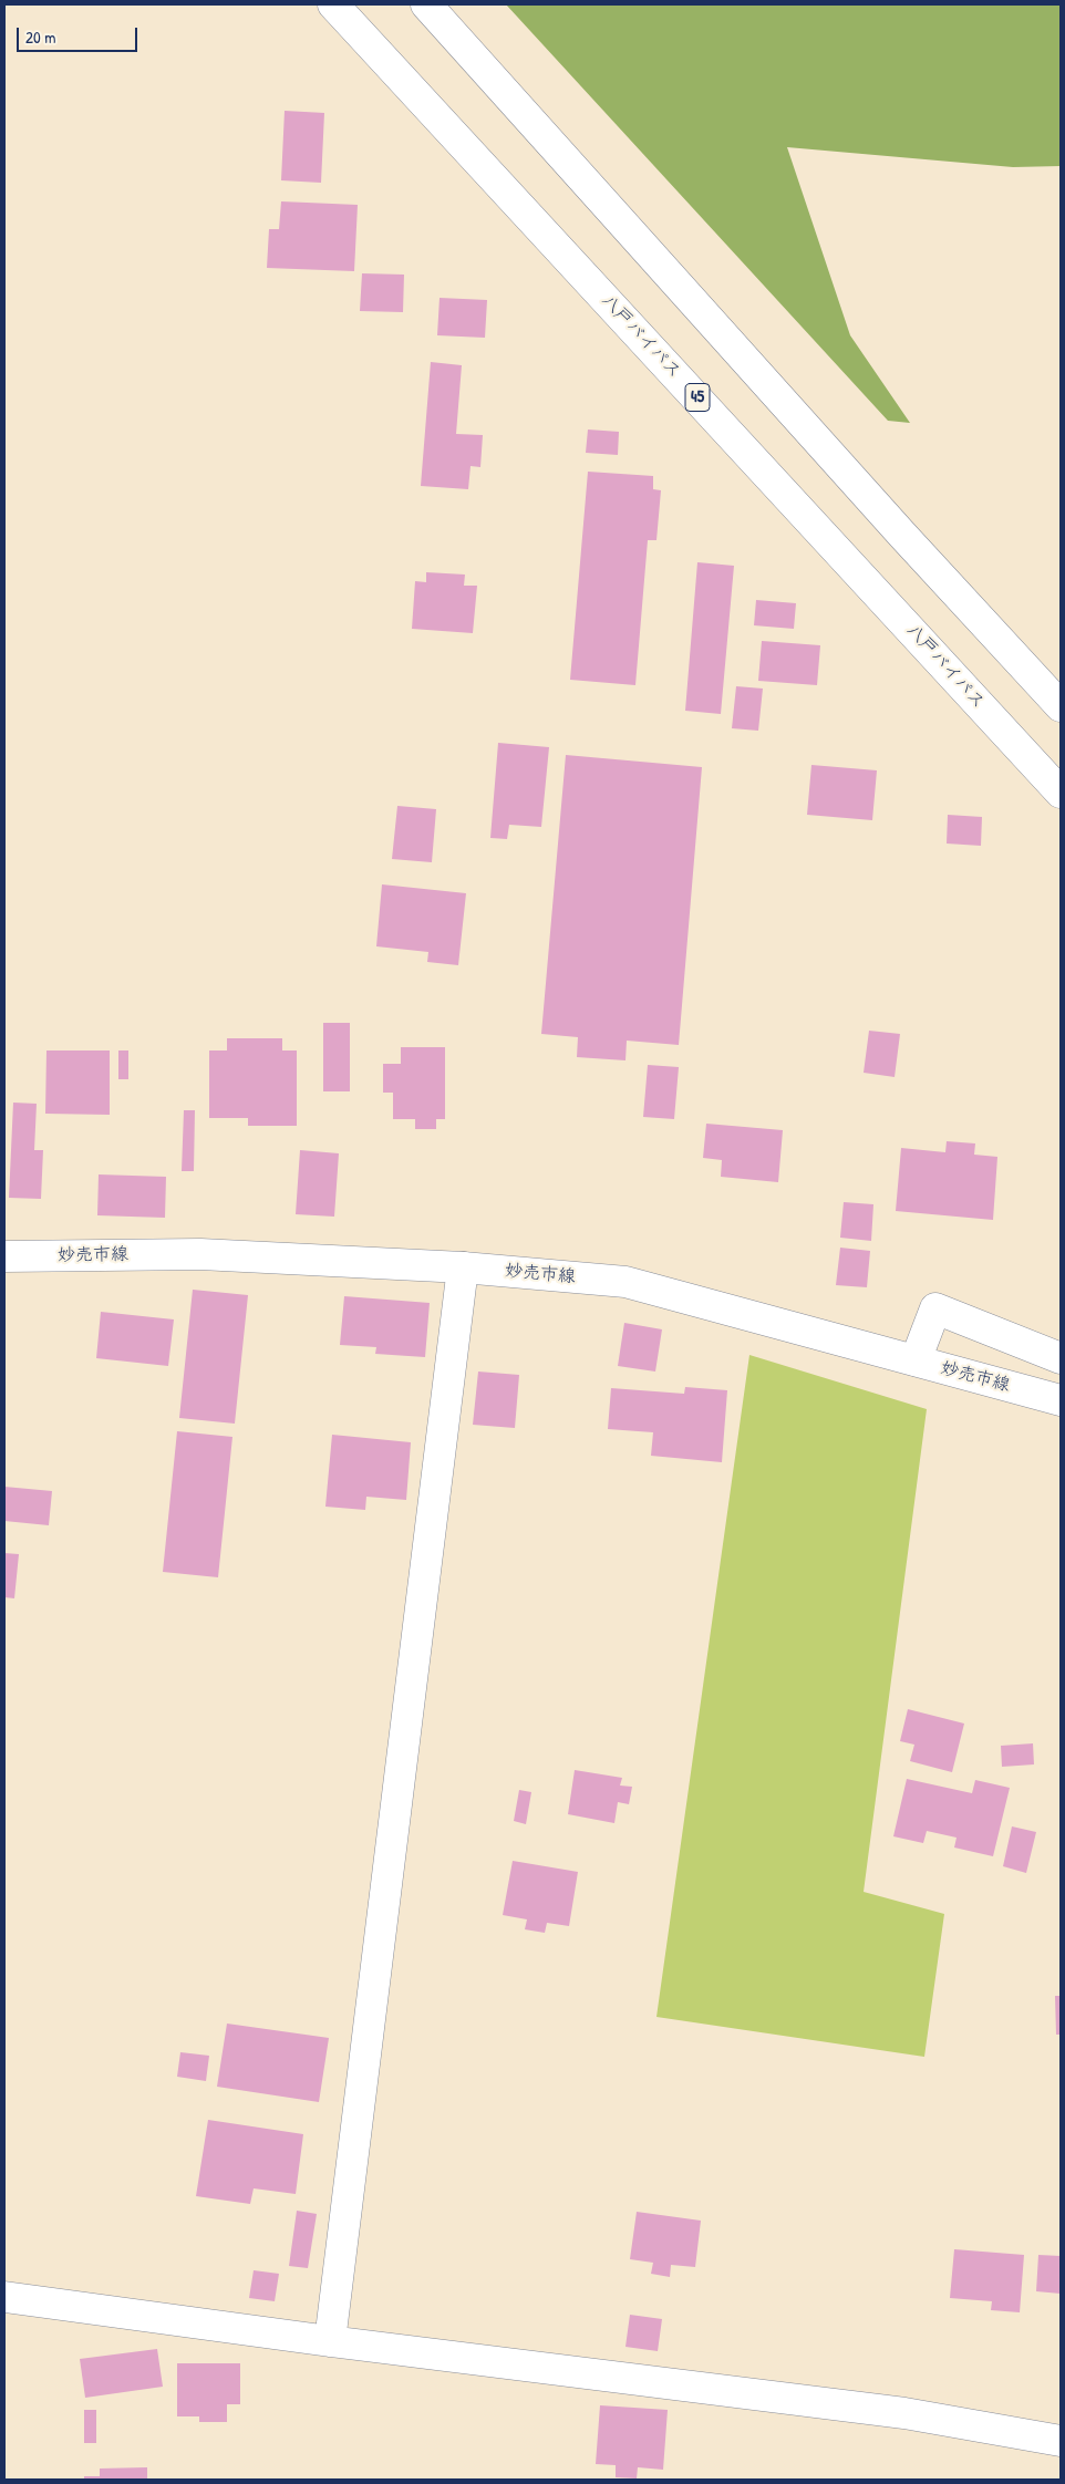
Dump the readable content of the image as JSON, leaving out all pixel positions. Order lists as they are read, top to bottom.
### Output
{
  "streets": {
    "main road": ["八戸バイパス", "45", "妙売市線"]
  },
  "scale_bar": "20 m"
}
